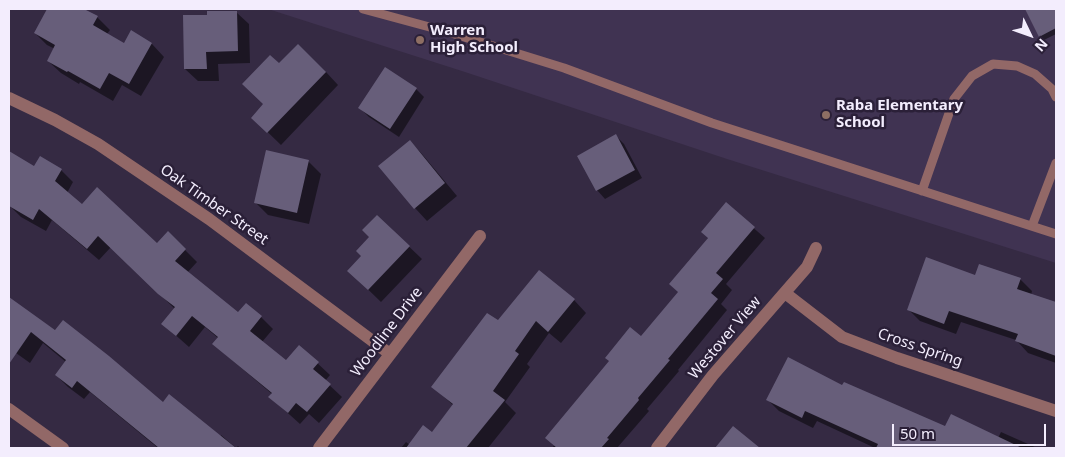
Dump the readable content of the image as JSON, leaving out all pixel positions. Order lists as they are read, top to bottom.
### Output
{
  "streets": {
    "street": [
      "Oak Timber Street",
      "Woodline Drive",
      "Westover View",
      "Cross Spring"
    ]
  },
  "crossings": [
    ["Oak Timber Street", "Woodline Drive"],
    ["Westover View", "Cross Spring"]
  ],
  "places": ["Warren High School", "Raba Elementary School"],
  "scale_bar": "50 m",
  "north": "bottom right"
}
